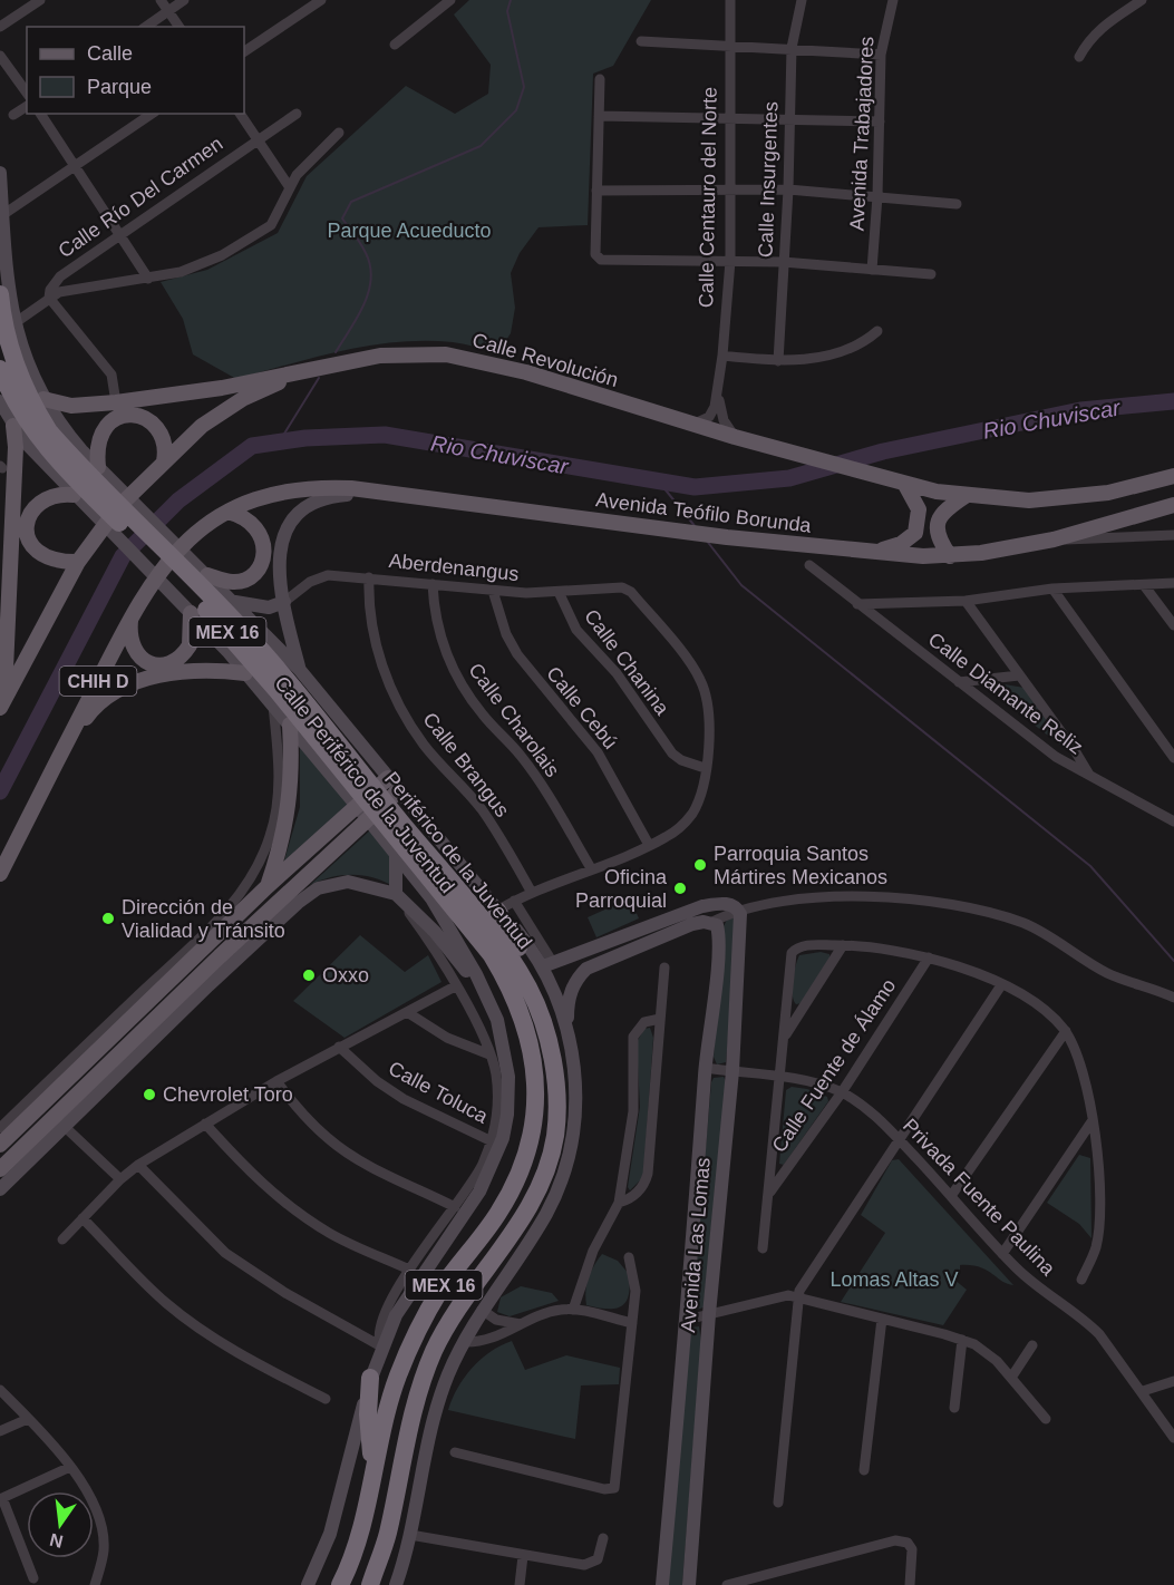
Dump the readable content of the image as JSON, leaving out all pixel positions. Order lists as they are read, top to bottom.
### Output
{
  "streets": {
    "highway": ["MEX 16", "Calle Periférico de la Juventud", "Periférico de la Juventud"],
    "main road": [
      "Calle Revolución",
      "Avenida Teófilo Borunda",
      "CHIH D",
      "Avenida Las Lomas"
    ],
    "street": [
      "Avenida Trabajadores",
      "Calle Insurgentes",
      "Calle Río Del Carmen",
      "Calle Centauro del Norte",
      "Aberdenangus",
      "Calle Chanina",
      "Calle Diamante Reliz",
      "Calle Cebú",
      "Calle Charolais",
      "Calle Brangus",
      "Calle Fuente de Álamo",
      "Calle Toluca",
      "Privada Fuente Paulina"
    ]
  },
  "crossings": [
    ["Calle Centauro del Norte", "Calle Revolución"],
    ["Avenida Teófilo Borunda", "CHIH D"],
    ["Aberdenangus", "Calle Chanina"],
    ["Aberdenangus", "Calle Cebú"],
    ["Aberdenangus", "Calle Charolais"],
    ["Aberdenangus", "Calle Brangus"],
    ["MEX 16", "Calle Periférico de la Juventud"],
    ["MEX 16", "Periférico de la Juventud"],
    ["Calle Periférico de la Juventud", "Periférico de la Juventud"],
    ["Calle Fuente de Álamo", "Privada Fuente Paulina"],
    ["Privada Fuente Paulina", "Avenida Las Lomas"]
  ],
  "water": ["Rio Chuviscar"],
  "parks": ["Parque Acueducto", "Lomas Altas V"],
  "places": [
    "Parroquia Santos Mártires Mexicanos",
    "Oficina Parroquial",
    "Dirección de Vialidad y Tránsito",
    "Oxxo",
    "Chevrolet Toro"
  ],
  "legend": ["Calle", "Parque"],
  "north": "bottom"
}
